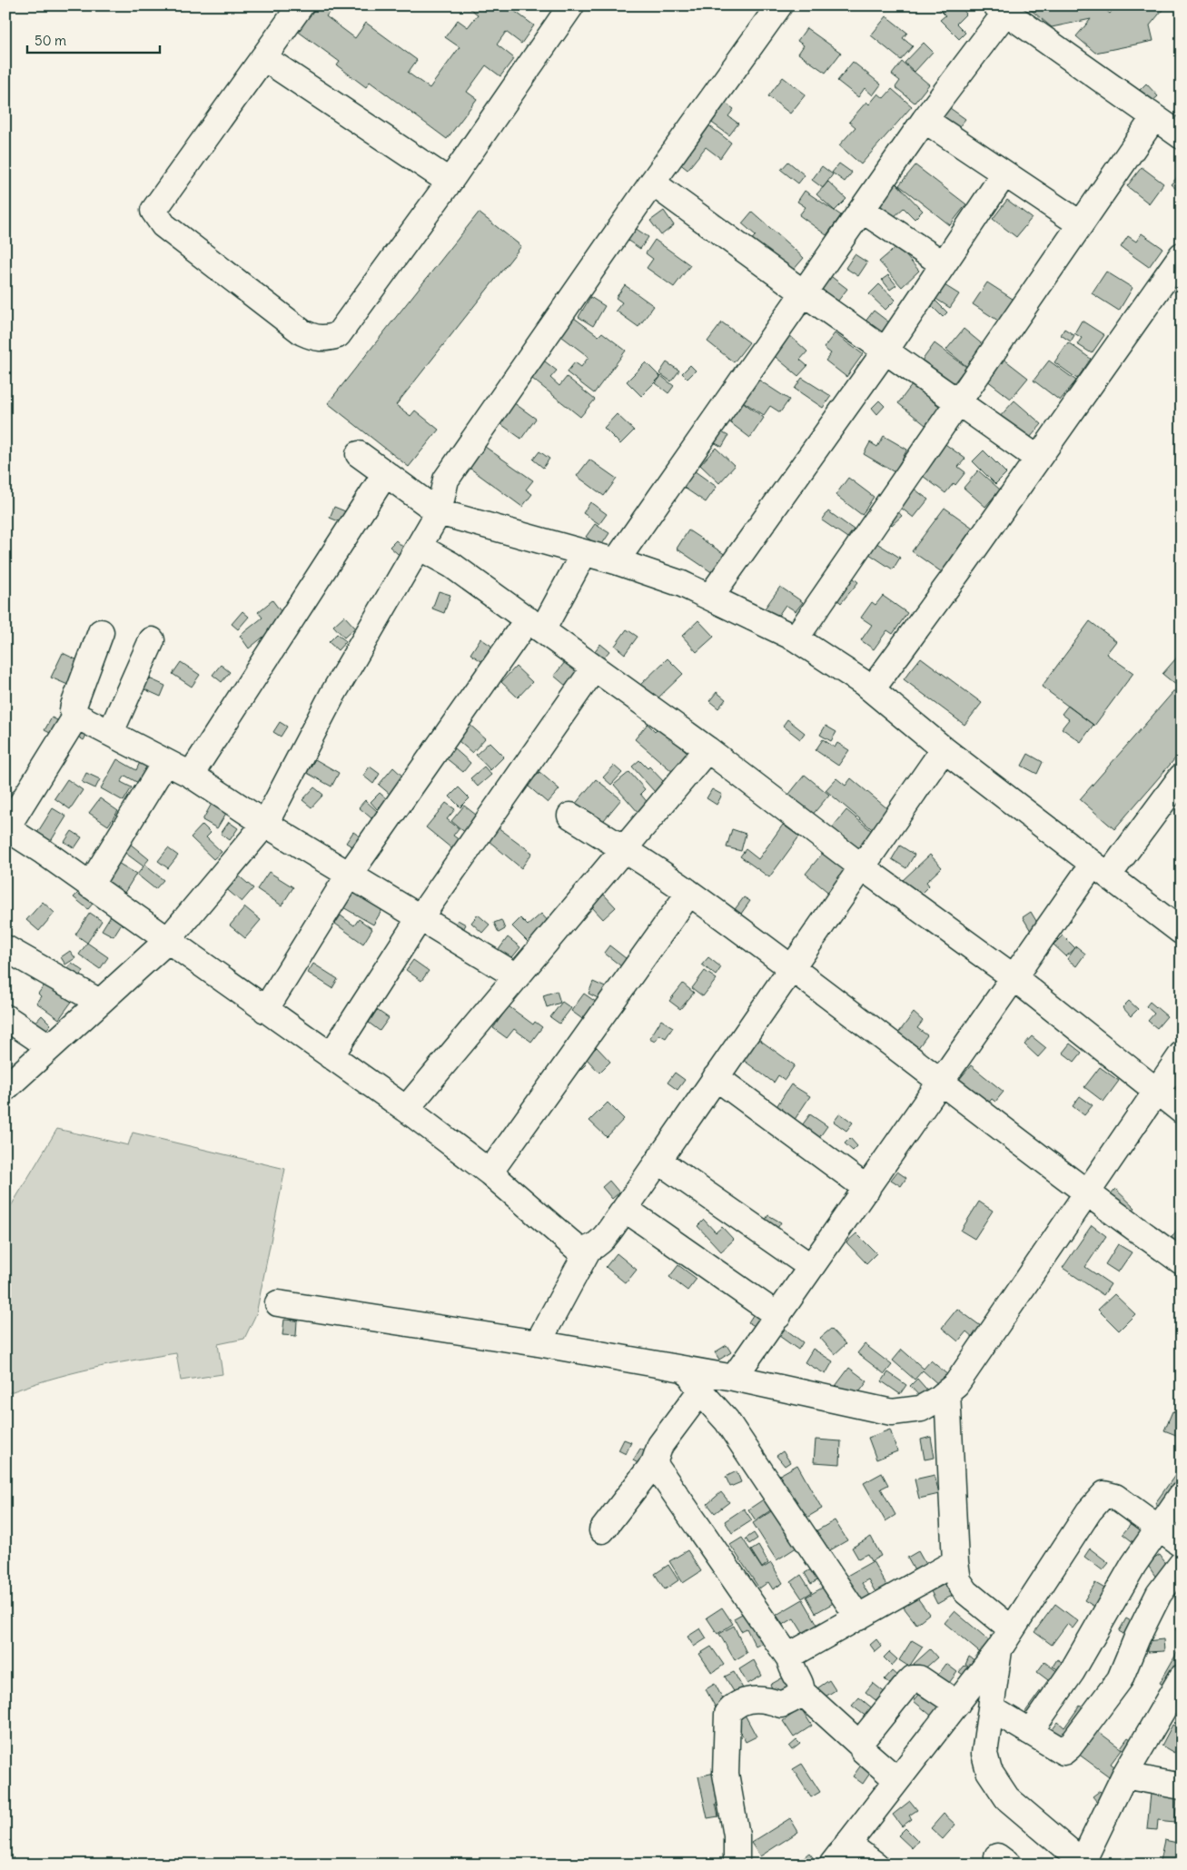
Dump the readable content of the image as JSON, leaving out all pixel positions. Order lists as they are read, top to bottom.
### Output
{
  "scale_bar": "50 m"
}
